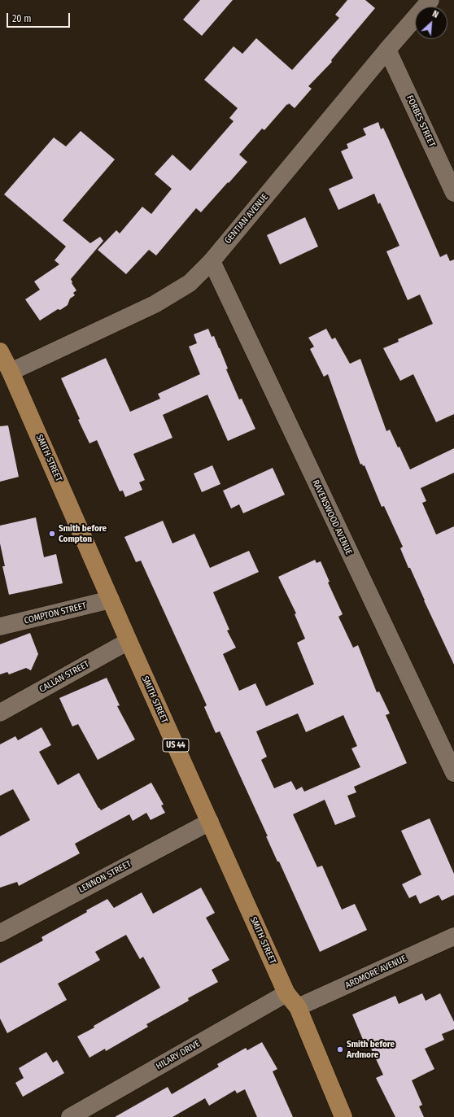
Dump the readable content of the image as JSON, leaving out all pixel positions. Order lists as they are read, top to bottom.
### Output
{
  "streets": {
    "main road": ["SMITH STREET", "US 44"],
    "street": [
      "FORBES STREET",
      "GENTIAN AVENUE",
      "RAVENSWOOD AVENUE",
      "COMPTON STREET",
      "CALLAN STREET",
      "LENNON STREET",
      "ARDMORE AVENUE",
      "HILARY DRIVE"
    ]
  },
  "crossings": [
    ["FORBES STREET", "GENTIAN AVENUE"],
    ["GENTIAN AVENUE", "SMITH STREET"],
    ["GENTIAN AVENUE", "RAVENSWOOD AVENUE"],
    ["SMITH STREET", "COMPTON STREET"],
    ["SMITH STREET", "CALLAN STREET"],
    ["SMITH STREET", "LENNON STREET"],
    ["SMITH STREET", "ARDMORE AVENUE"],
    ["SMITH STREET", "HILARY DRIVE"]
  ],
  "places": ["Smith before Compton", "Smith before Ardmore"],
  "scale_bar": "20 m",
  "north": "top right"
}
